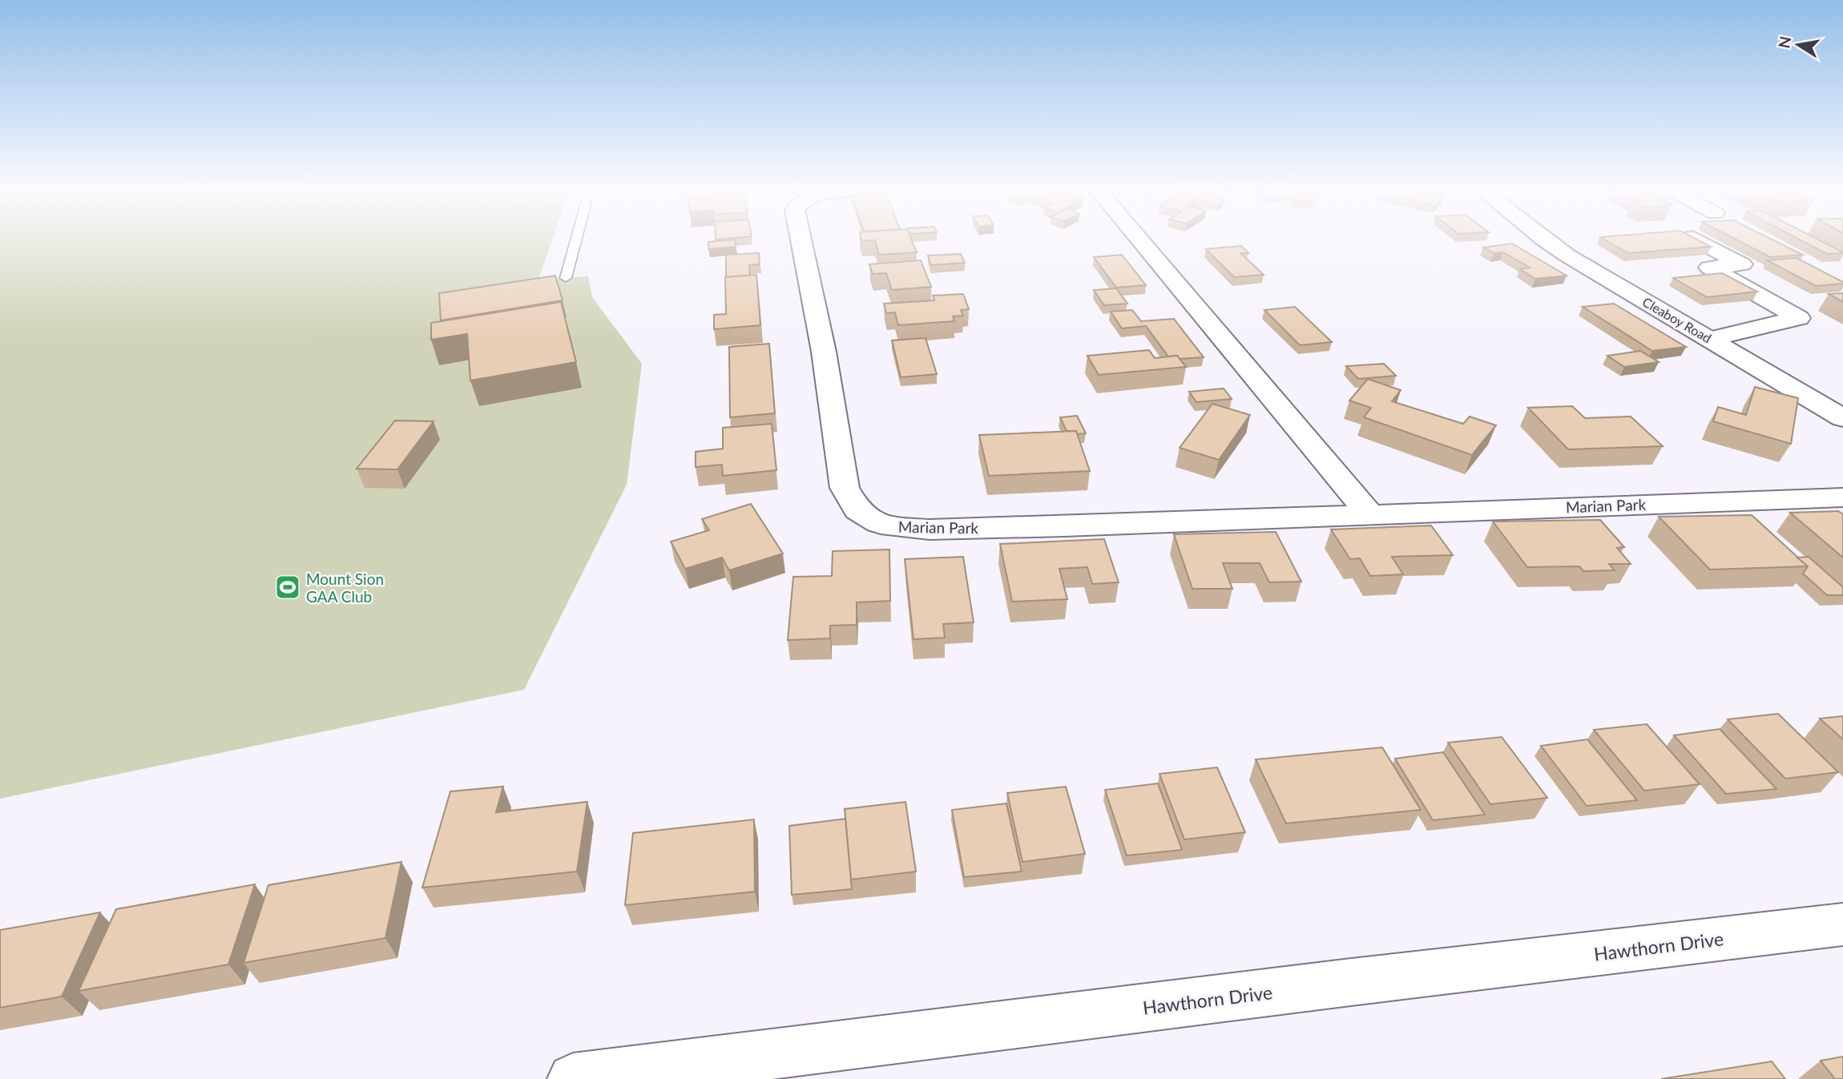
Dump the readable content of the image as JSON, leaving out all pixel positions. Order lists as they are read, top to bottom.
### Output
{
  "streets": {
    "street": ["Cleaboy Road", "Marian Park", "Hawthorn Drive"]
  },
  "places": {
    "sports": ["Mount Sion GAA Club"]
  },
  "north": "left"
}
